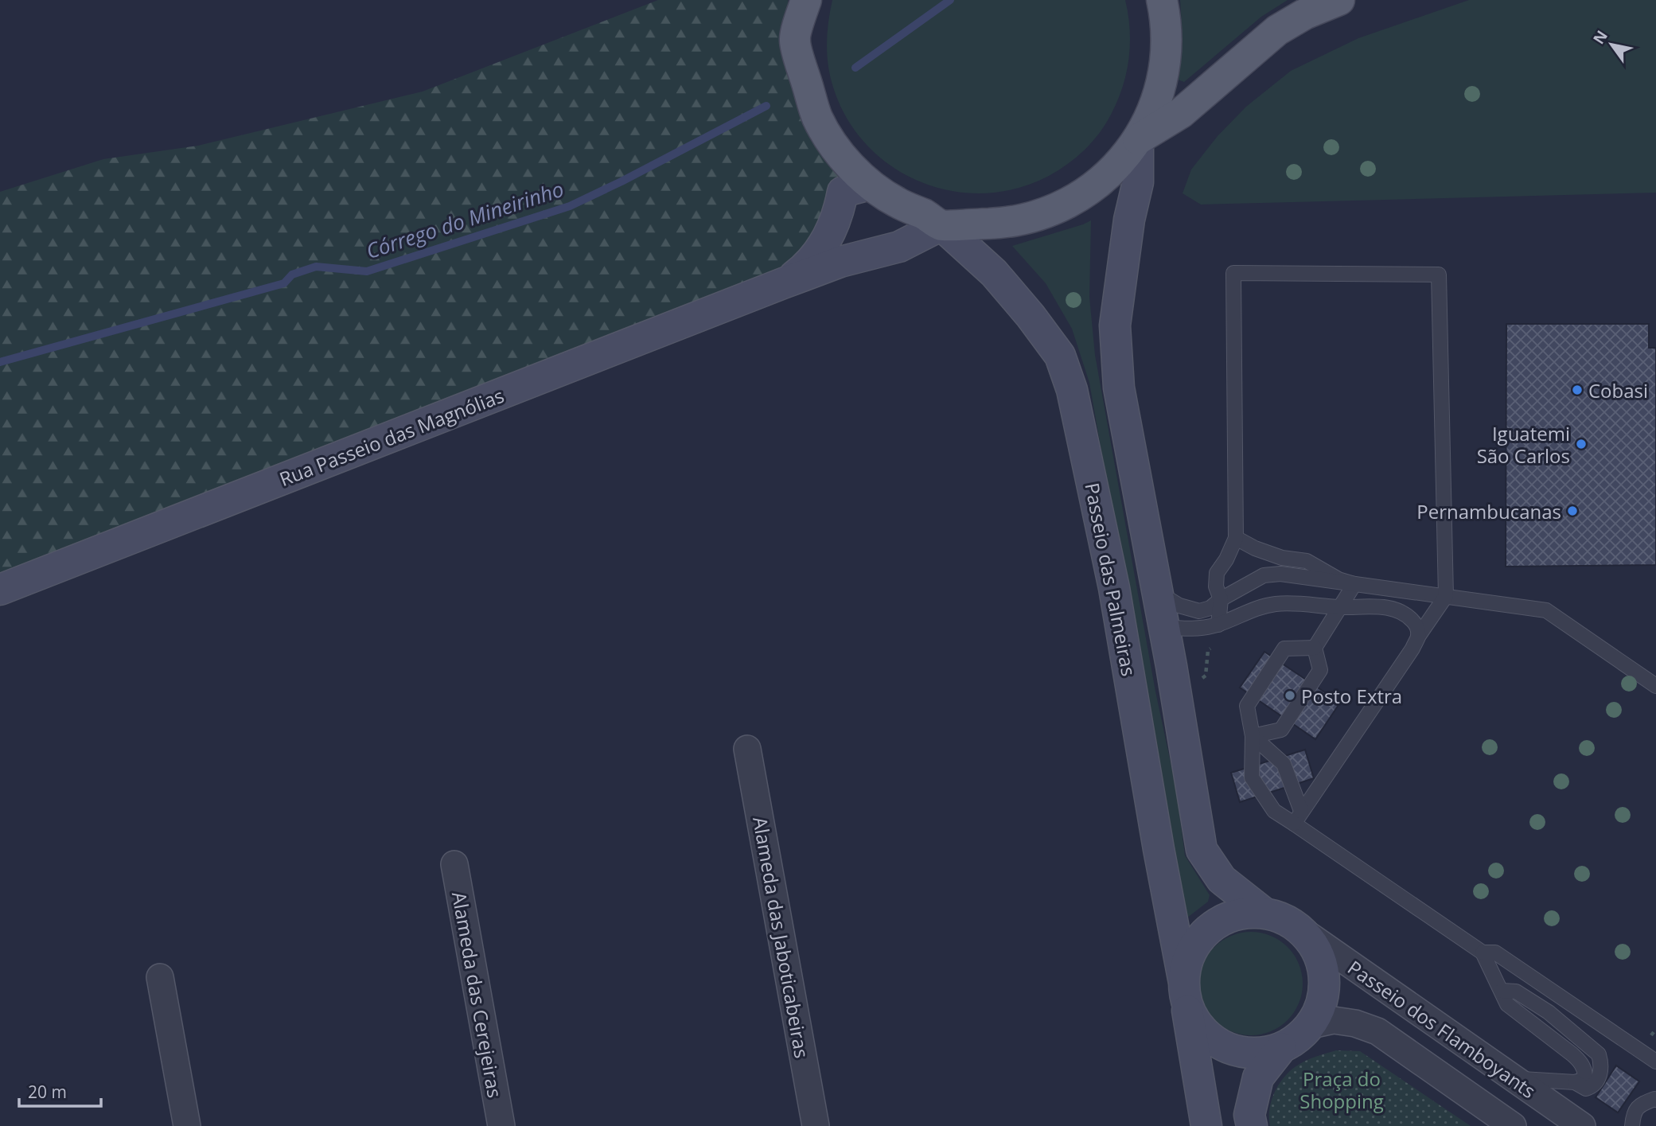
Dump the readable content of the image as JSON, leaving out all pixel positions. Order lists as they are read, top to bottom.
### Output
{
  "streets": {
    "street": [
      "Rua Passeio das Magnólias",
      "Passeio das Palmeiras",
      "Alameda das Jaboticabeiras",
      "Alameda das Cerejeiras",
      "Passeio dos Flamboyants"
    ]
  },
  "crossings": [
    ["Rua Passeio das Magnólias", "Passeio das Palmeiras"],
    ["Passeio das Palmeiras", "Passeio dos Flamboyants"]
  ],
  "water": ["Córrego do Mineirinho"],
  "parks": ["Praça do Shopping"],
  "places": [
    "Cobasi",
    "Iguatemi São Carlos",
    "Pernambucanas",
    "Posto Extra"
  ],
  "scale_bar": "20 m",
  "north": "top left"
}
